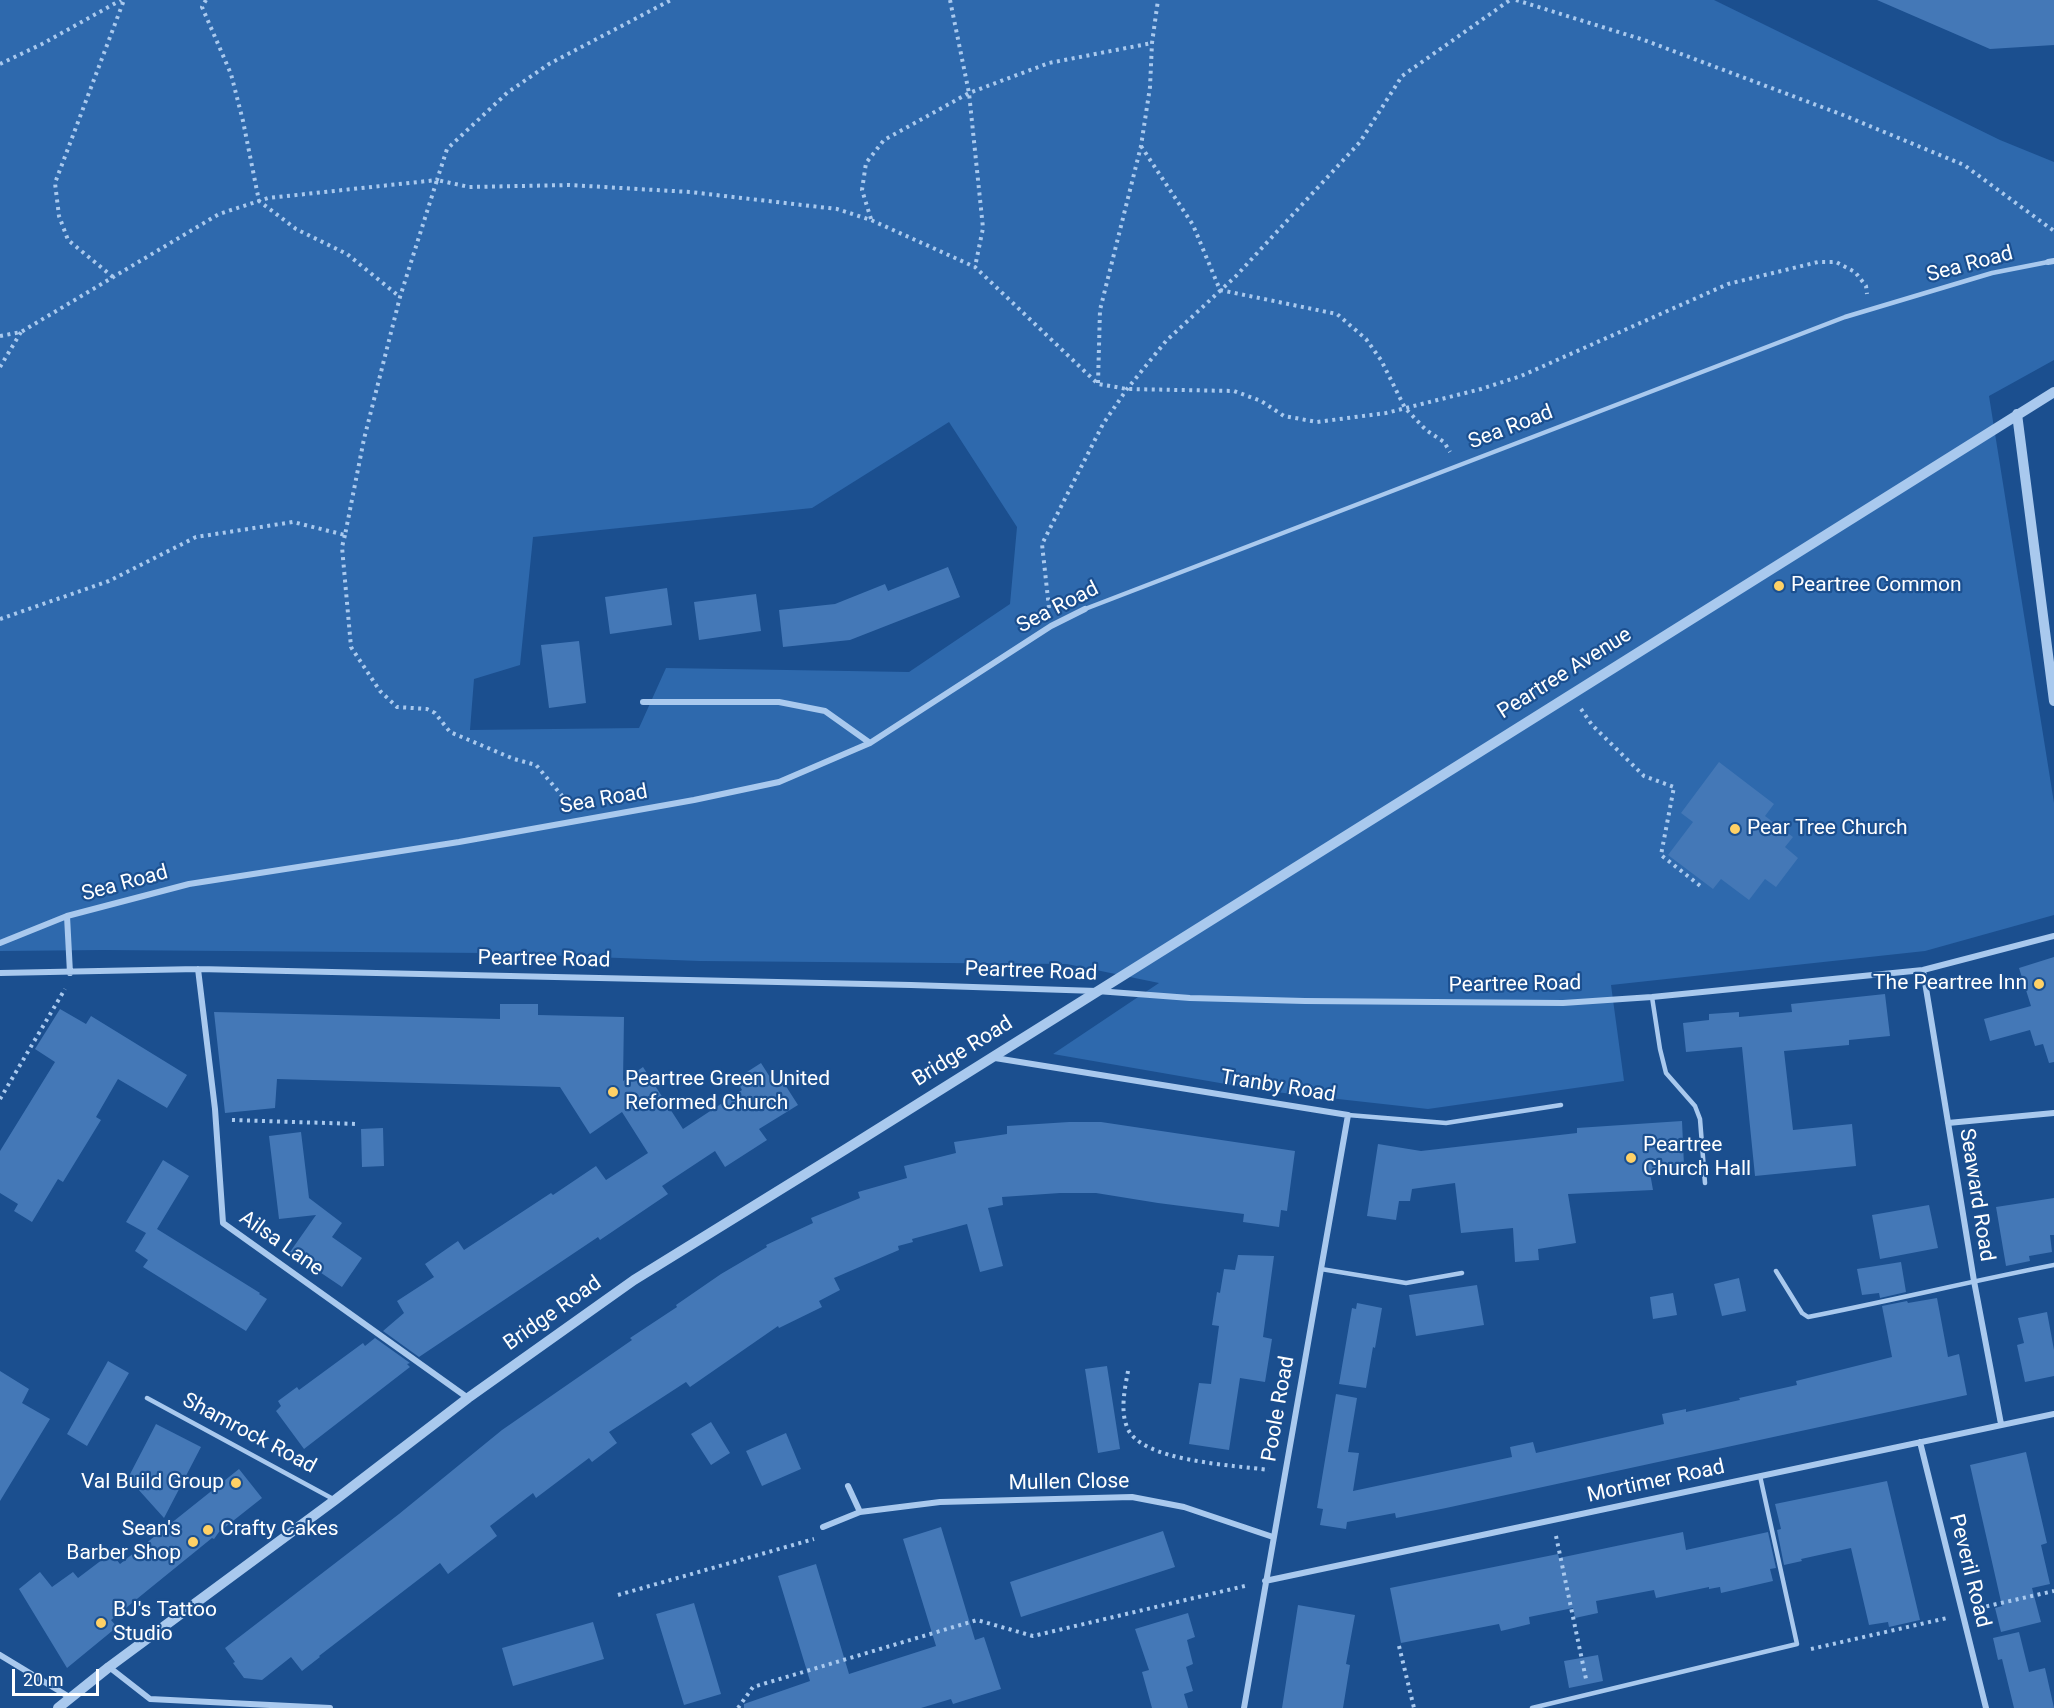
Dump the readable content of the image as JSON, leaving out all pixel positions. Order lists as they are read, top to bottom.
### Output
{
  "streets": {
    "street": [
      "Sea Road",
      "Peartree Avenue",
      "Peartree Road",
      "Bridge Road",
      "Tranby Road",
      "Seaward Road",
      "Ailsa Lane",
      "Poole Road",
      "Mortimer Road",
      "Mullen Close",
      "Peveril Road"
    ],
    "lane": ["Shamrock Road"]
  },
  "crossings": [
    ["Sea Road", "Peartree Road"],
    ["Peartree Avenue", "Peartree Road"],
    ["Peartree Avenue", "Bridge Road"],
    ["Peartree Road", "Bridge Road"],
    ["Peartree Road", "Seaward Road"],
    ["Peartree Road", "Ailsa Lane"],
    ["Bridge Road", "Tranby Road"],
    ["Bridge Road", "Ailsa Lane"],
    ["Bridge Road", "Shamrock Road"],
    ["Tranby Road", "Poole Road"],
    ["Seaward Road", "Mortimer Road"],
    ["Poole Road", "Mortimer Road"],
    ["Poole Road", "Mullen Close"],
    ["Mortimer Road", "Peveril Road"]
  ],
  "places": [
    "Peartree Common",
    "Pear Tree Church",
    "The Peartree Inn",
    "Peartree Green United Reformed Church",
    "Peartree Church Hall",
    "Val Build Group",
    "Crafty Cakes",
    "Sean's Barber Shop",
    "BJ's Tattoo Studio"
  ],
  "scale_bar": "20 m"
}
